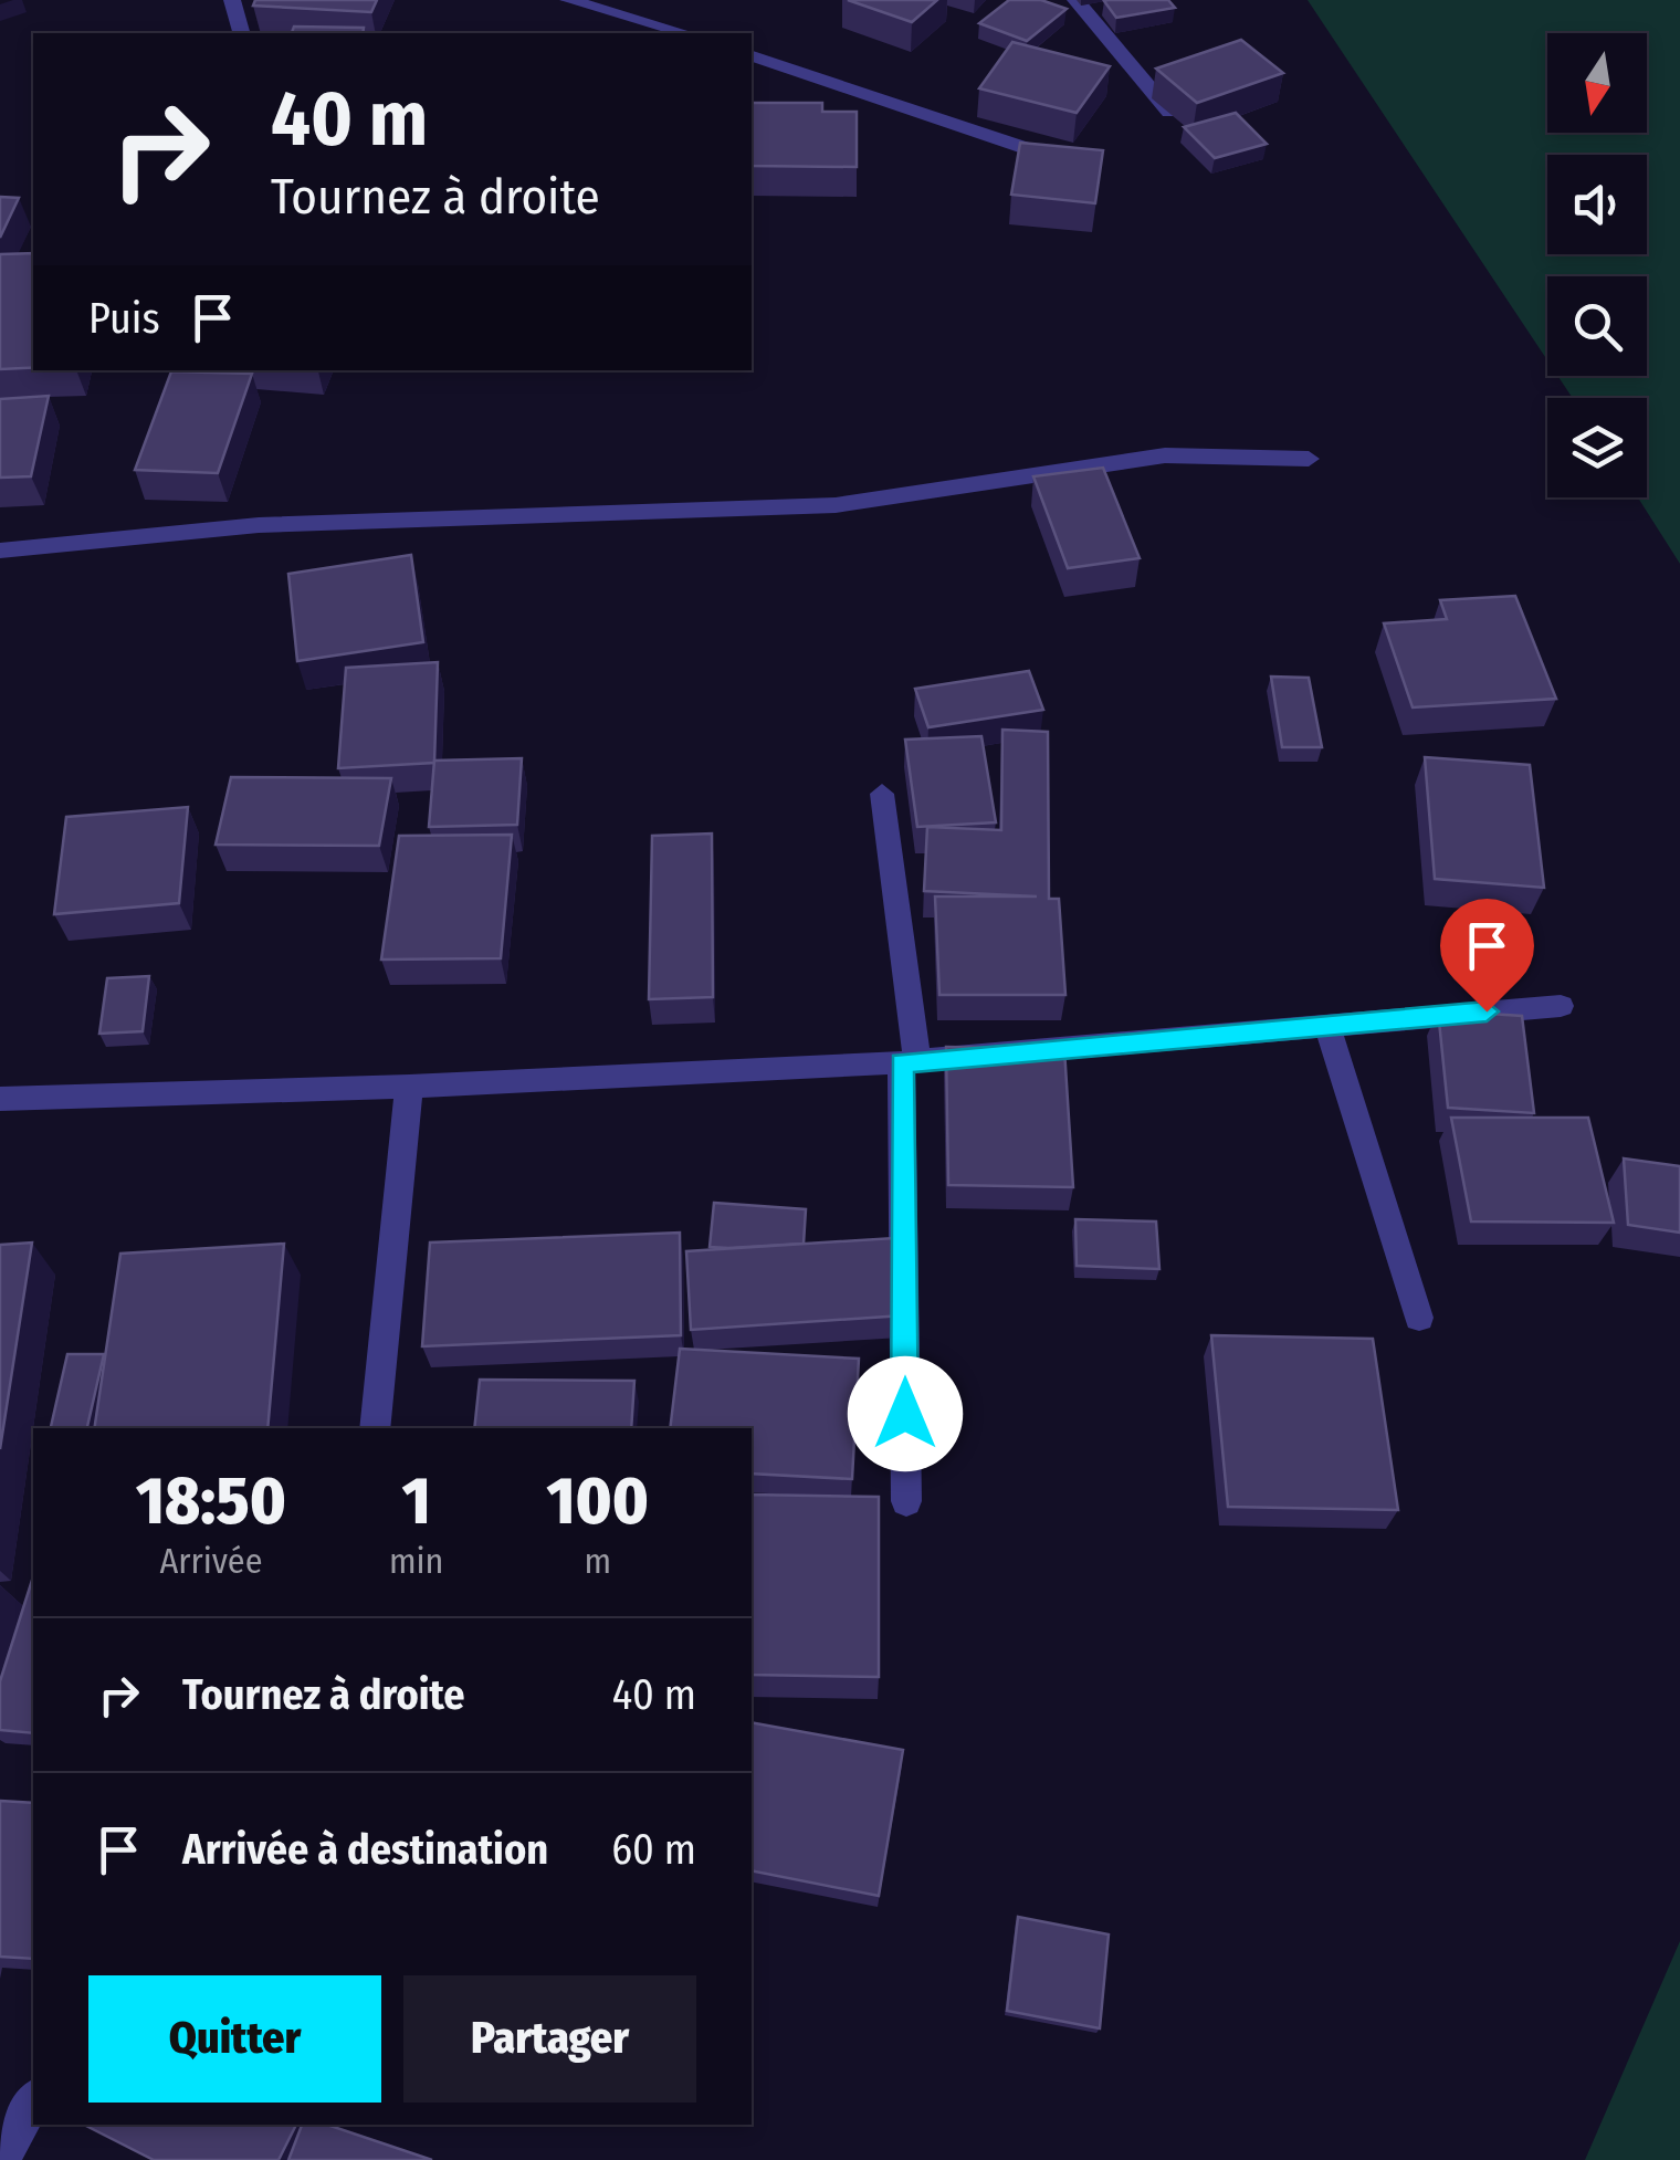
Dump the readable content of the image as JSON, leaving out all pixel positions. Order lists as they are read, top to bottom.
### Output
{
  "north": "bottom",
  "page": {
    "turn": ["40 m", "Tournez à droite"],
    "then": "Puis",
    "eta": [
      "18:50",
      "Arrivée",
      "1",
      "min",
      "100",
      "m"
    ],
    "list": [
      {
        "name": "Tournez à droite",
        "value": "40 m"
      },
      {
        "name": "Arrivée à destination",
        "value": "60 m"
      }
    ],
    "buttons": ["Quitter", "Partager"]
  }
}
